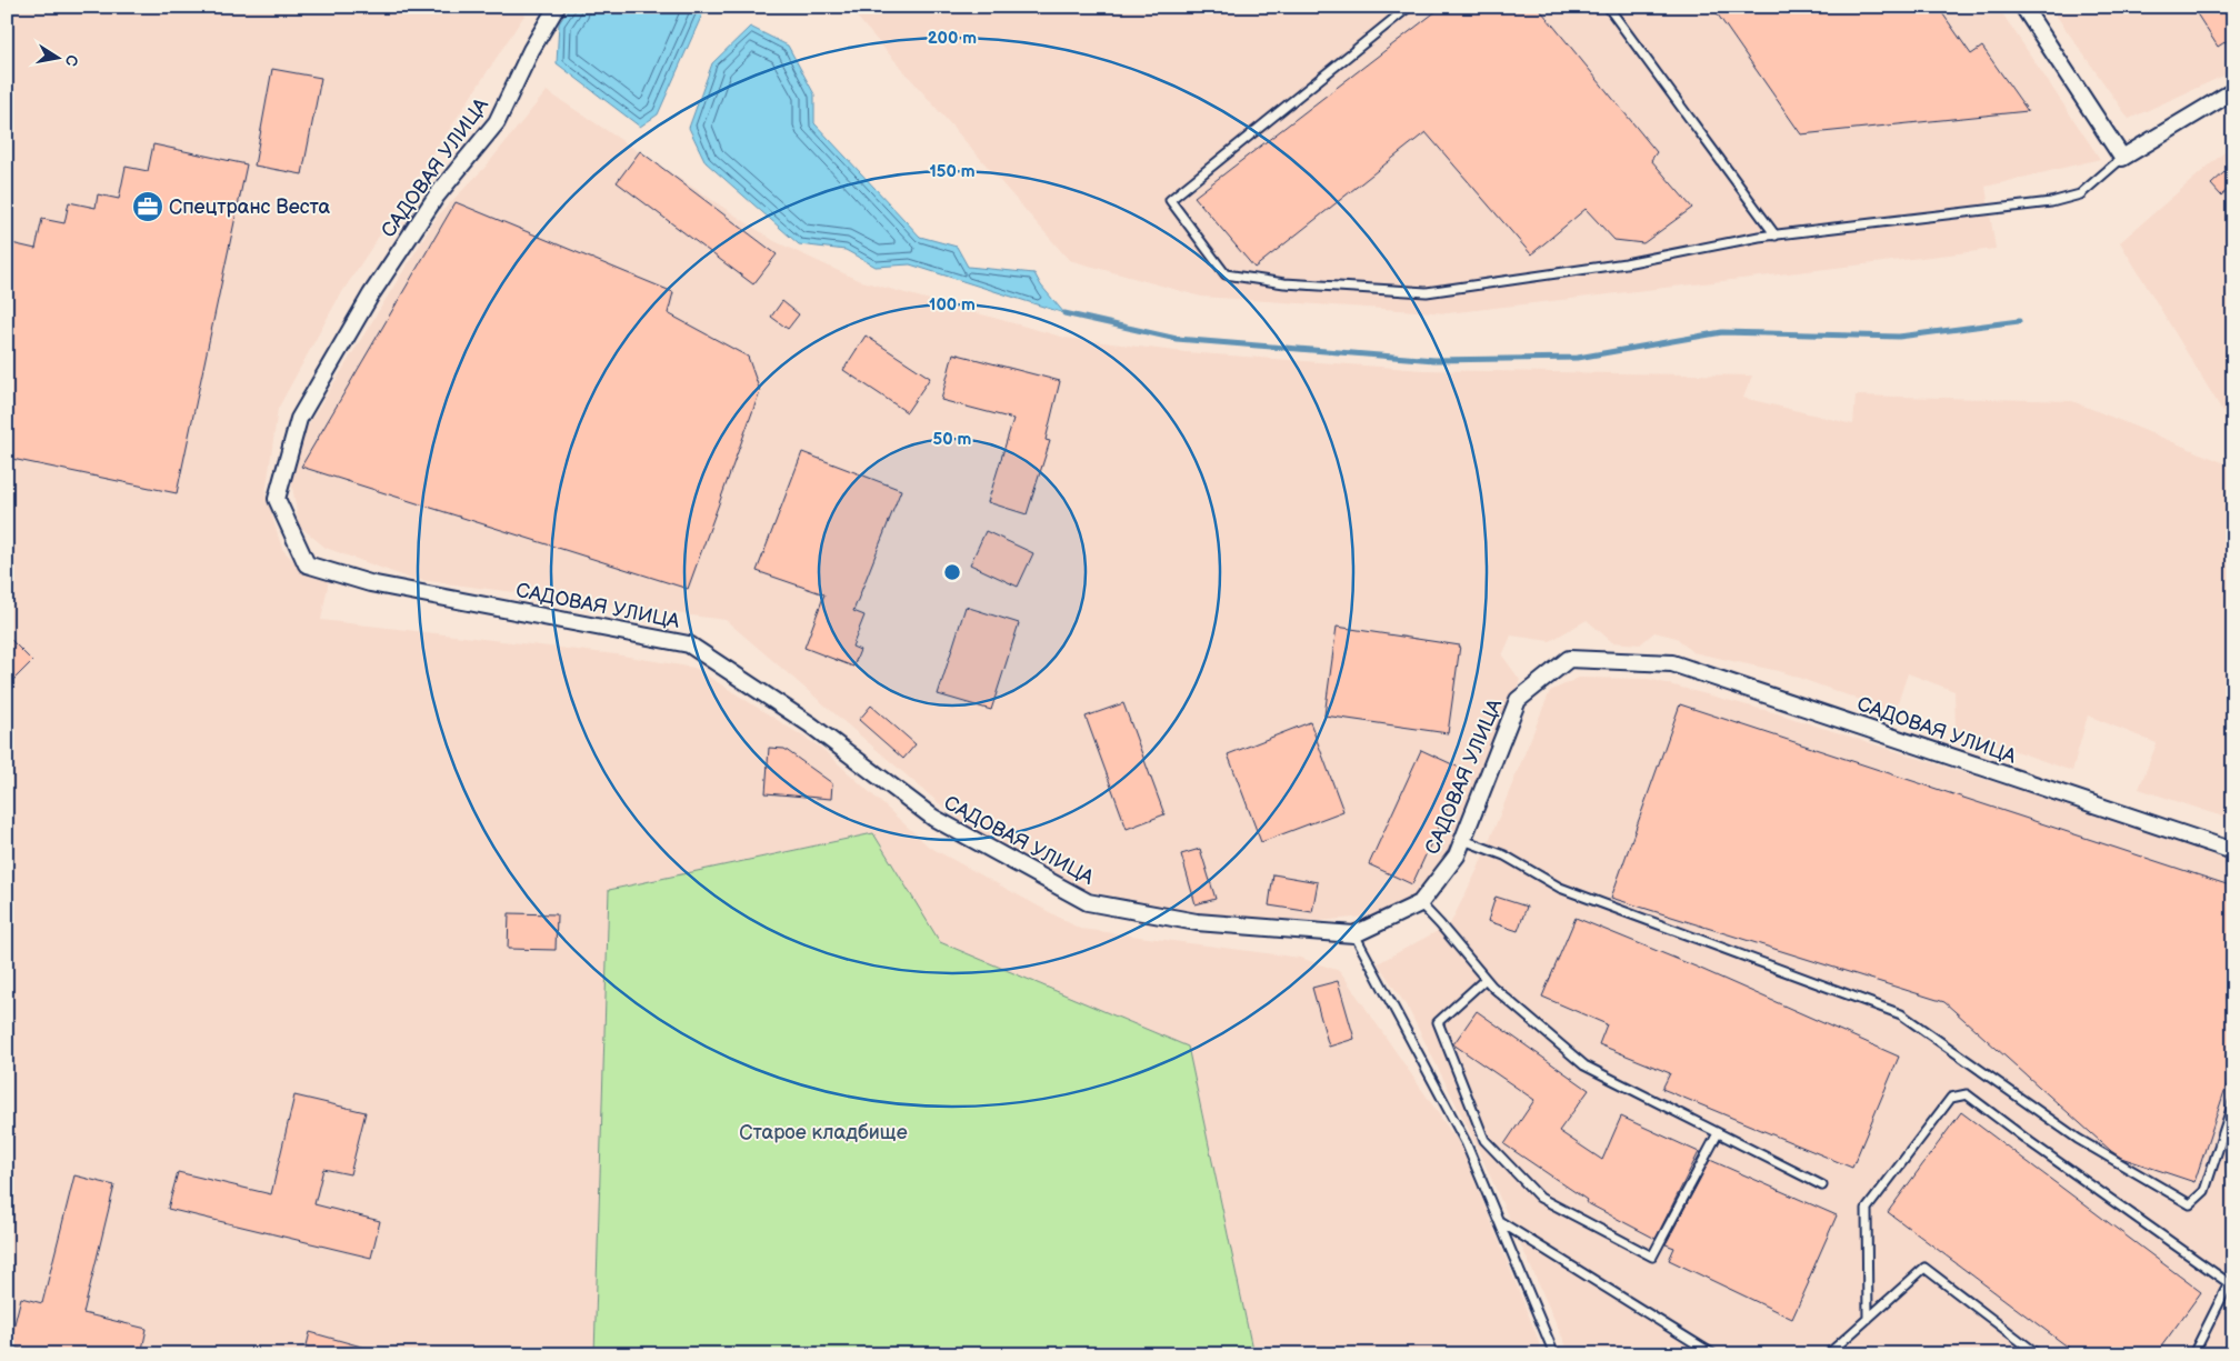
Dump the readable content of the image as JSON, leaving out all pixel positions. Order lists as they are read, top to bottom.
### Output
{
  "streets": {
    "street": ["САДОВАЯ УЛИЦА"]
  },
  "parks": ["Старое кладбище"],
  "places": {
    "office": ["Спецтранс Веста"]
  },
  "north": "right",
  "rings": [
    "200 m",
    "150 m",
    "100 m",
    "50 m"
  ]
}
